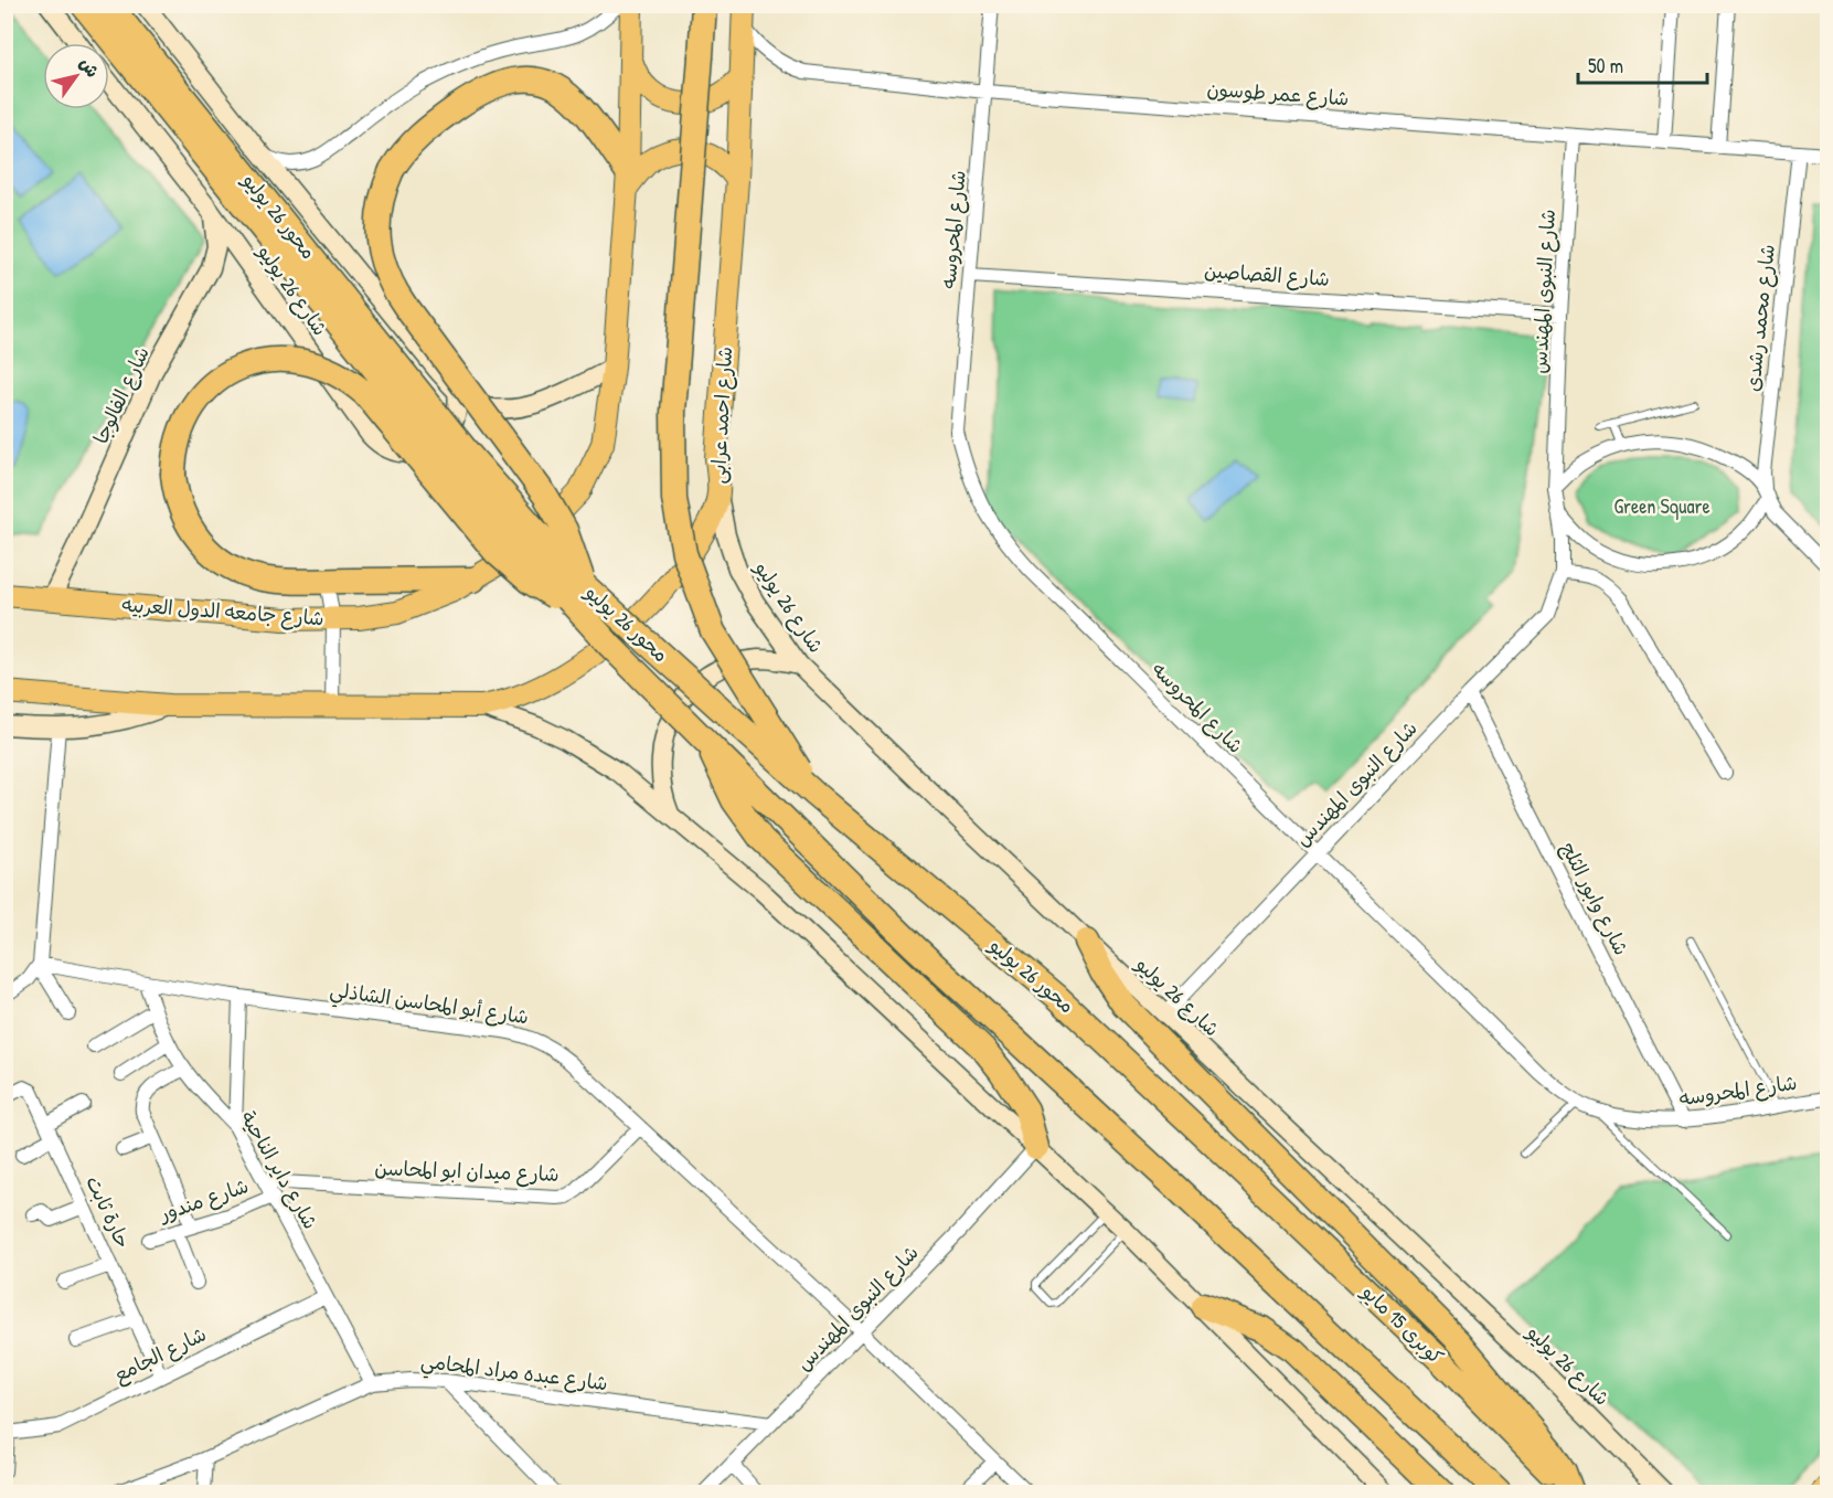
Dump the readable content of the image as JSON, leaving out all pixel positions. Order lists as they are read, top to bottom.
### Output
{
  "streets": {
    "highway": ["محور 26 يوليو", "كوبرى 15 مايو"],
    "main road": [
      "شارع 26 يوليو",
      "شارع الفالوجا",
      "شارع احمد عرابى",
      "شارع جامعه الدول العربيه"
    ],
    "street": [
      "شارع عمر طوسون",
      "شارع المحروسه",
      "شارع القصاصين",
      "شارع النبوى المهندس",
      "شارع محمد رشدى",
      "شارع وابور الثلج",
      "شارع أبو المحاسن الشاذلي",
      "شارع داير الناحية",
      "شارع ميدان ابو المحاسن",
      "شارع مندور",
      "حارة ثابت",
      "شارع الجامع",
      "شارع عبده مراد المحامي"
    ]
  },
  "crossings": [
    ["شارع عمر طوسون", "شارع المحروسه"],
    ["شارع عمر طوسون", "شارع النبوى المهندس"],
    ["شارع عمر طوسون", "شارع محمد رشدى"],
    ["شارع عمر طوسون", "شارع احمد عرابى"],
    ["محور 26 يوليو", "كوبرى 15 مايو"],
    ["شارع المحروسه", "شارع القصاصين"],
    ["شارع المحروسه", "شارع النبوى المهندس"],
    ["شارع المحروسه", "شارع وابور الثلج"],
    ["شارع القصاصين", "شارع النبوى المهندس"],
    ["شارع 26 يوليو", "شارع النبوى المهندس"],
    ["شارع 26 يوليو", "شارع الفالوجا"],
    ["شارع 26 يوليو", "شارع احمد عرابى"],
    ["شارع النبوى المهندس", "شارع محمد رشدى"],
    ["شارع النبوى المهندس", "شارع وابور الثلج"],
    ["شارع النبوى المهندس", "شارع أبو المحاسن الشاذلي"],
    ["شارع النبوى المهندس", "شارع عبده مراد المحامي"],
    ["شارع الفالوجا", "شارع جامعه الدول العربيه"],
    ["شارع أبو المحاسن الشاذلي", "شارع داير الناحية"],
    ["شارع أبو المحاسن الشاذلي", "شارع ميدان ابو المحاسن"],
    ["شارع داير الناحية", "شارع ميدان ابو المحاسن"],
    ["شارع داير الناحية", "شارع مندور"],
    ["شارع داير الناحية", "شارع الجامع"],
    ["شارع داير الناحية", "شارع عبده مراد المحامي"],
    ["حارة ثابت", "شارع الجامع"]
  ],
  "parks": ["Green Square"],
  "scale_bar": "50 m",
  "north": "top right"
}
